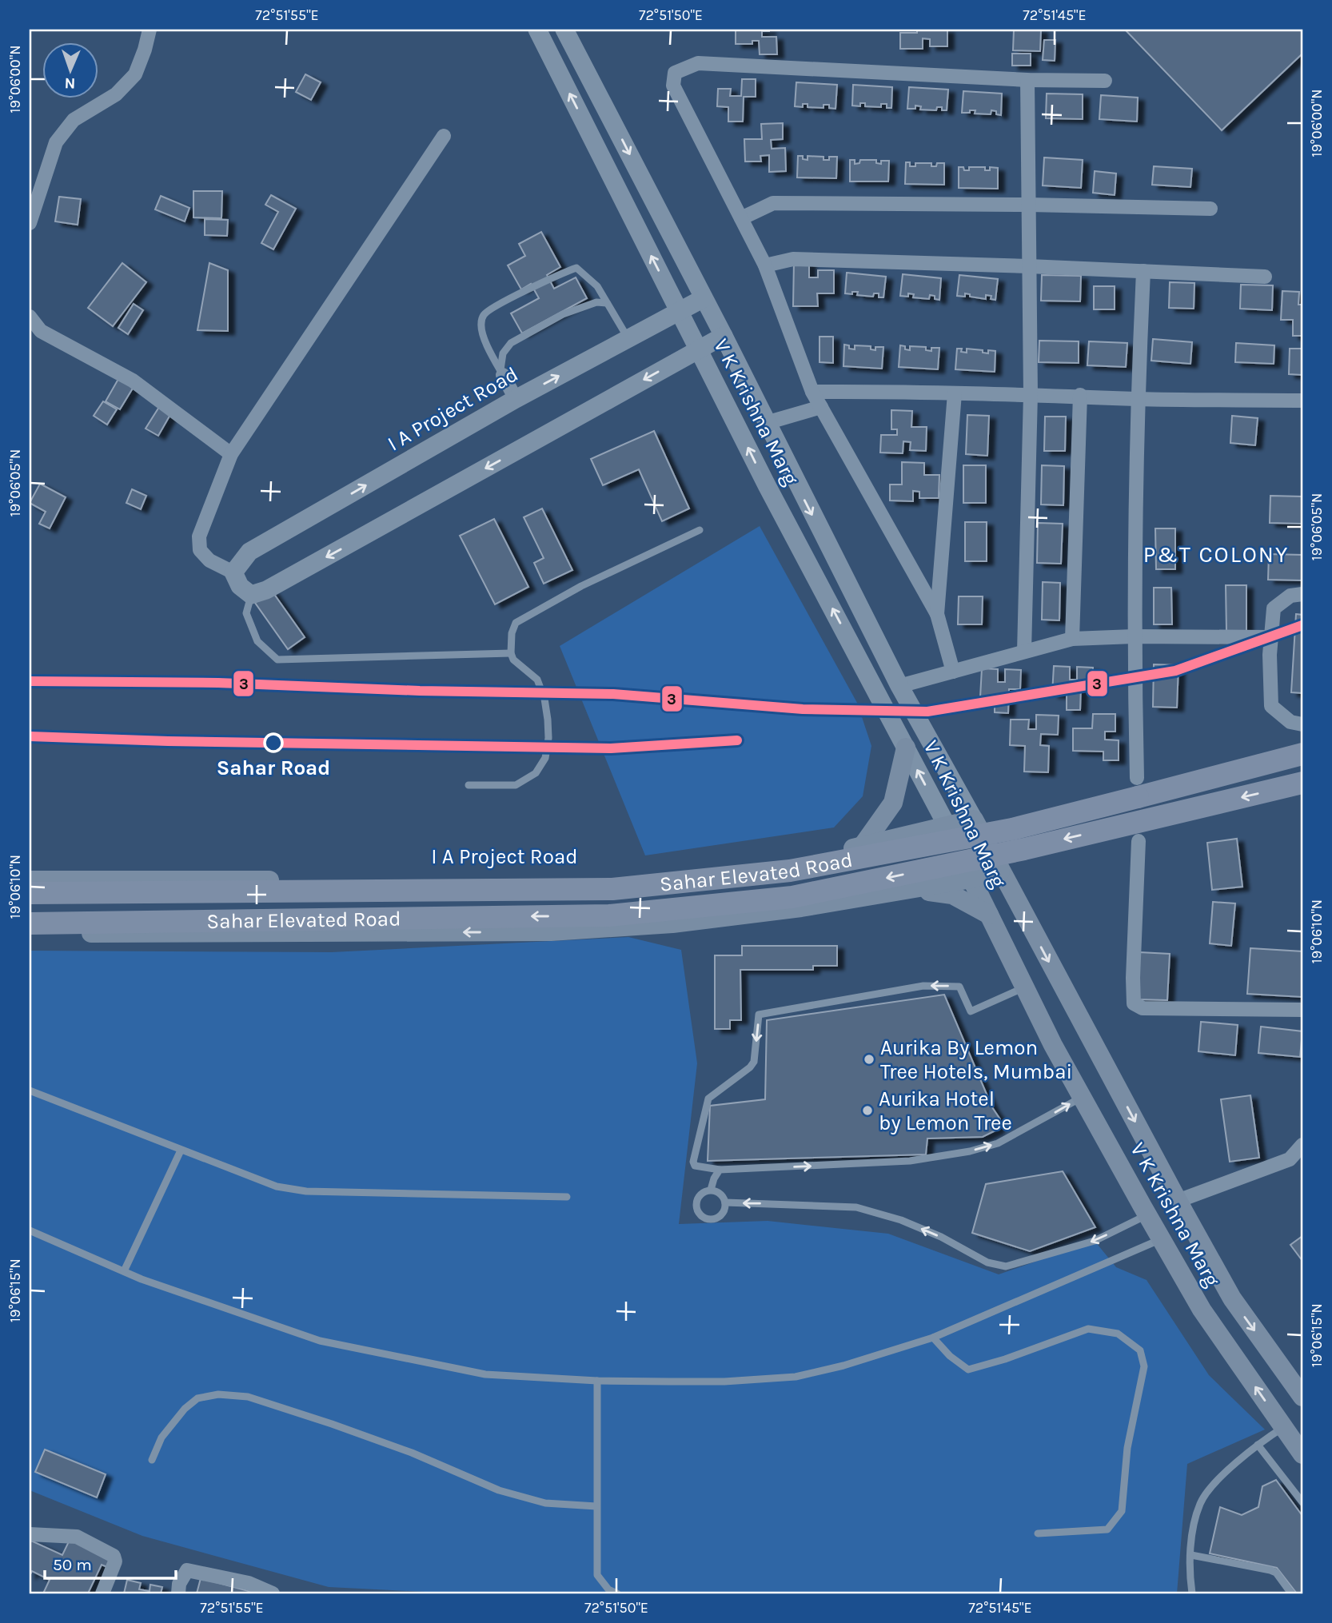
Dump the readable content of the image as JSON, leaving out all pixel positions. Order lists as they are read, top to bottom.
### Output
{
  "streets": {
    "main road": ["I A Project Road", "V K Krishna Marg", "Sahar Elevated Road"]
  },
  "crossings": [
    ["I A Project Road", "V K Krishna Marg"]
  ],
  "districts": ["P&T COLONY"],
  "places": ["Sahar Road", "Aurika By Lemon Tree Hotels, Mumbai", "Aurika Hotel by Lemon Tree"],
  "lines": ["transit line 3"],
  "scale_bar": "50 m",
  "north": "bottom",
  "coordinates": [
    "72°51'55\"E",
    "72°51'50\"E",
    "72°51'45\"E",
    "19°06'00\"N",
    "19°06'05\"N",
    "19°06'10\"N",
    "19°06'15\"N"
  ]
}
